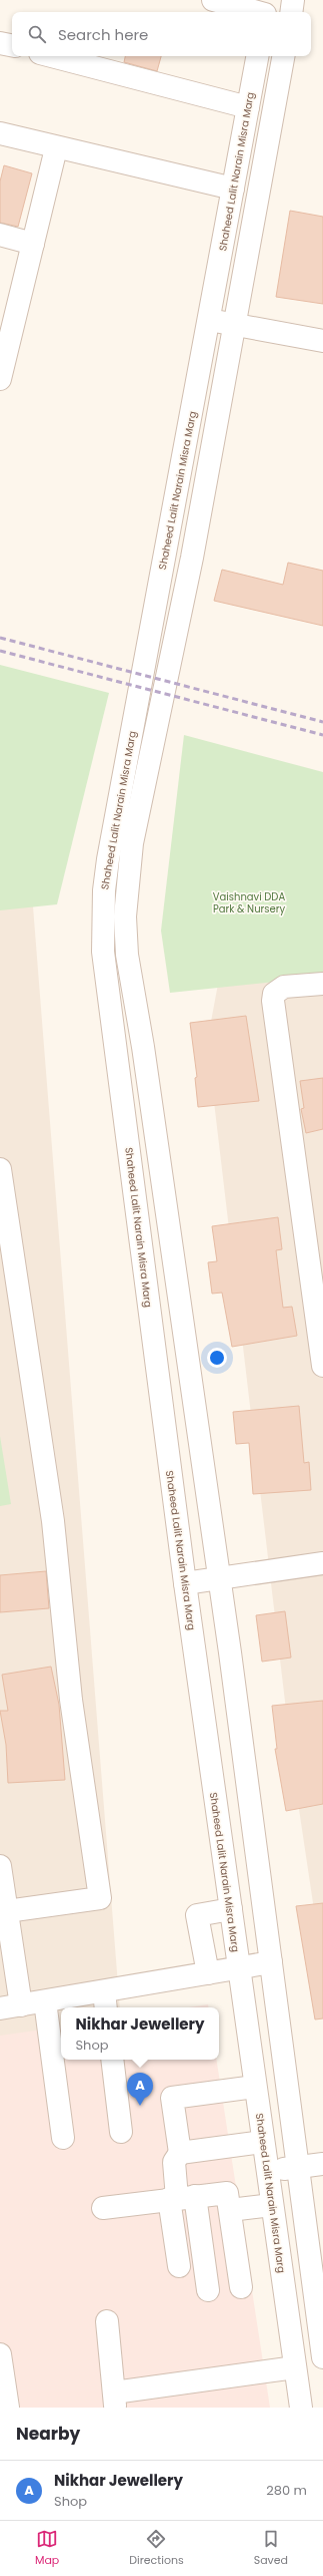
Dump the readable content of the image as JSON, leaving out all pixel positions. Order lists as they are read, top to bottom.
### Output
{
  "streets": {
    "street": ["Shaheed Lalit Narain Misra Marg"]
  },
  "parks": ["Vaishnavi DDA Park & Nursery"],
  "page": {
    "search": "Search here",
    "popup": ["Nikhar Jewellery", "Shop"],
    "pins": "A",
    "heading": "Nearby",
    "list": [
      {
        "mark": "A",
        "name": "Nikhar Jewellery",
        "note": "Shop",
        "value": "280 m"
      }
    ],
    "nav": ["Map", "Directions", "Saved"]
  }
}
